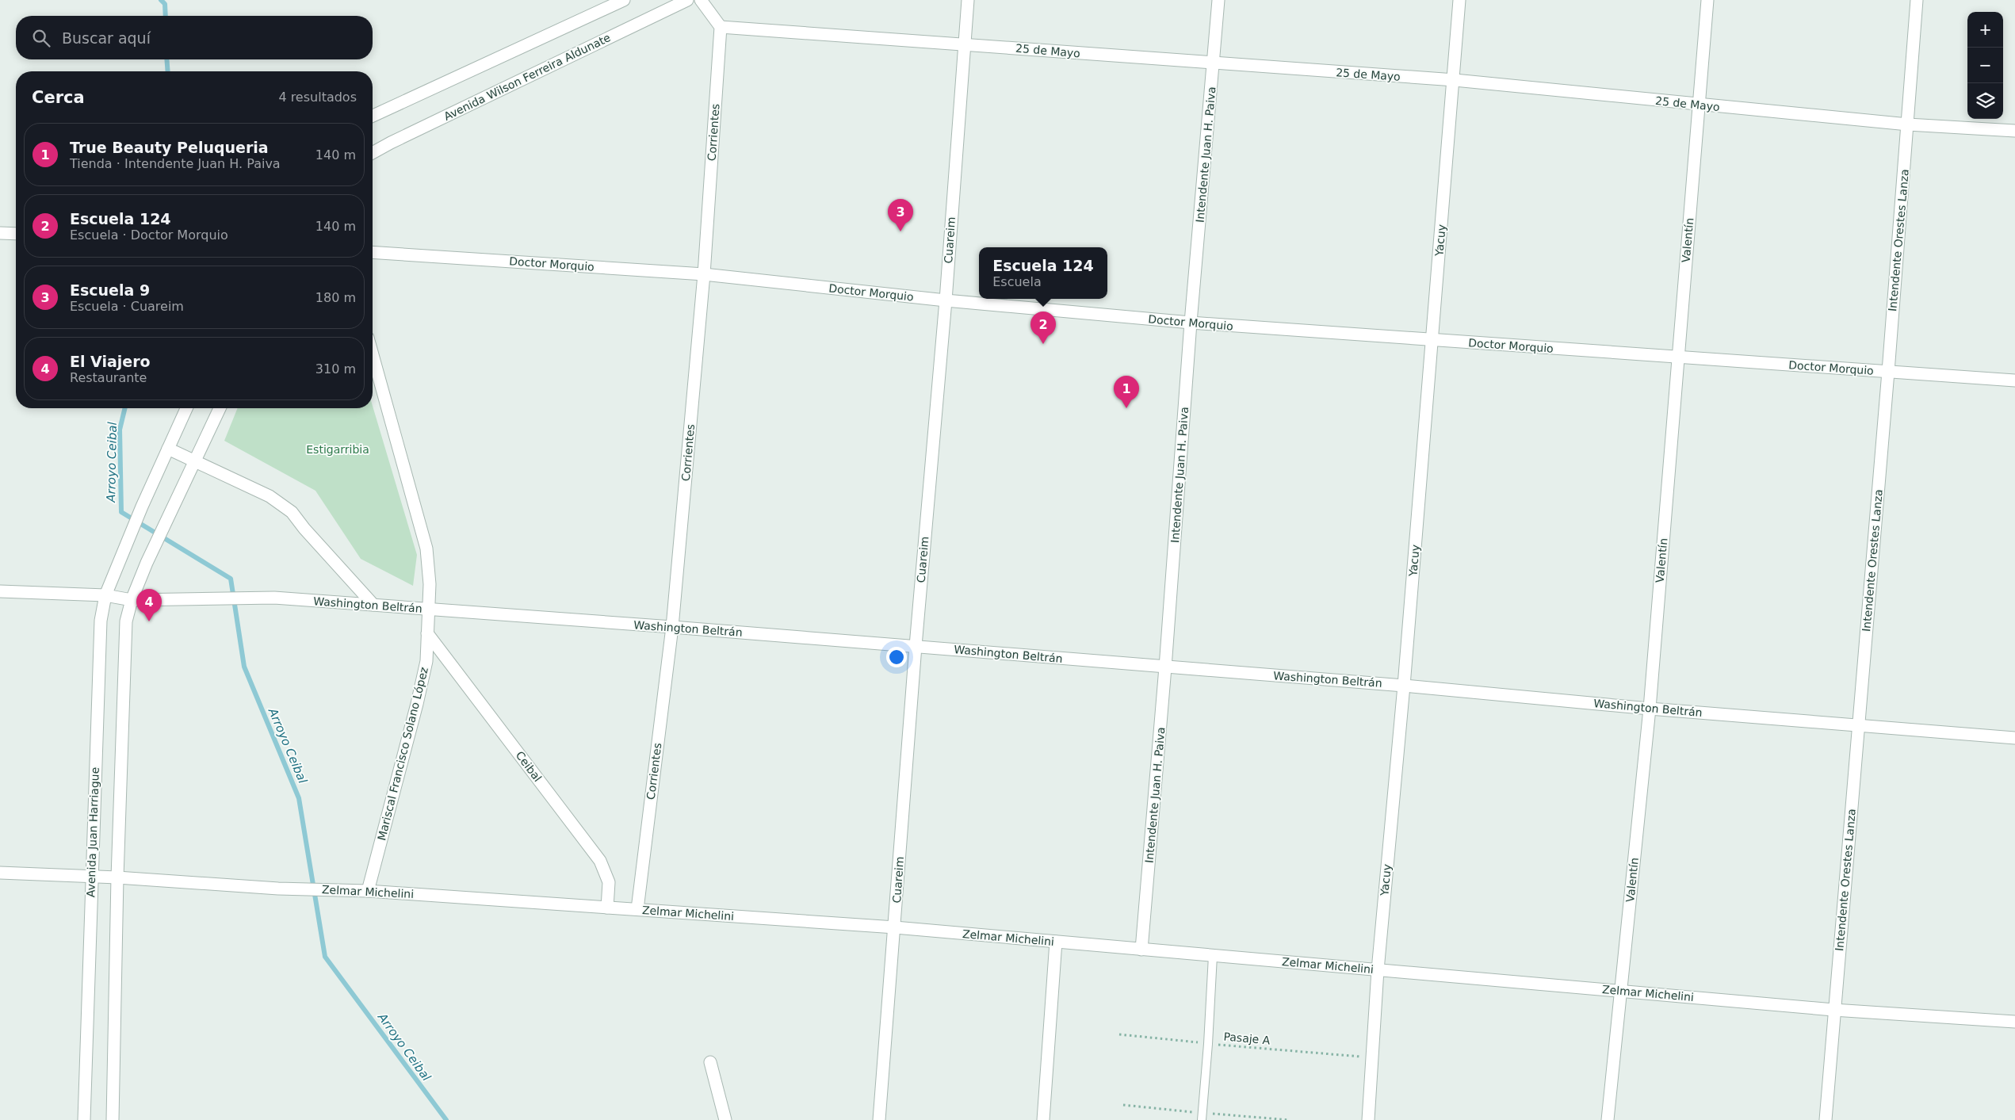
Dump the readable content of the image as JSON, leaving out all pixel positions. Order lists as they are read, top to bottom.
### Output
{
  "streets": {
    "street": [
      "25 de Mayo",
      "Avenida Wilson Ferreira Aldunate",
      "Corrientes",
      "Intendente Juan H. Paiva",
      "Cuareim",
      "Yacuy",
      "Valentín",
      "Intendente Orestes Lanza",
      "Doctor Morquio",
      "Washington Beltrán",
      "Mariscal Francisco Solano López",
      "Ceibal",
      "Avenida Juan Harriague",
      "Zelmar Michelini"
    ],
    "path": ["Pasaje A"]
  },
  "crossings": [
    ["25 de Mayo", "Corrientes"],
    ["25 de Mayo", "Intendente Juan H. Paiva"],
    ["25 de Mayo", "Cuareim"],
    ["25 de Mayo", "Yacuy"],
    ["25 de Mayo", "Valentín"],
    ["25 de Mayo", "Intendente Orestes Lanza"],
    ["Corrientes", "Doctor Morquio"],
    ["Corrientes", "Washington Beltrán"],
    ["Corrientes", "Zelmar Michelini"],
    ["Intendente Juan H. Paiva", "Doctor Morquio"],
    ["Intendente Juan H. Paiva", "Washington Beltrán"],
    ["Intendente Juan H. Paiva", "Zelmar Michelini"],
    ["Cuareim", "Doctor Morquio"],
    ["Cuareim", "Washington Beltrán"],
    ["Cuareim", "Zelmar Michelini"],
    ["Yacuy", "Doctor Morquio"],
    ["Yacuy", "Washington Beltrán"],
    ["Yacuy", "Zelmar Michelini"],
    ["Yacuy", "Pasaje A"],
    ["Valentín", "Doctor Morquio"],
    ["Valentín", "Washington Beltrán"],
    ["Valentín", "Zelmar Michelini"],
    ["Intendente Orestes Lanza", "Doctor Morquio"],
    ["Intendente Orestes Lanza", "Washington Beltrán"],
    ["Intendente Orestes Lanza", "Zelmar Michelini"],
    ["Washington Beltrán", "Mariscal Francisco Solano López"],
    ["Washington Beltrán", "Avenida Juan Harriague"],
    ["Mariscal Francisco Solano López", "Ceibal"],
    ["Mariscal Francisco Solano López", "Zelmar Michelini"],
    ["Ceibal", "Zelmar Michelini"],
    ["Avenida Juan Harriague", "Zelmar Michelini"]
  ],
  "water": ["Arroyo Ceibal"],
  "parks": ["Estigarribia"],
  "page": {
    "map_buttons": ["+", "−"],
    "search": "Buscar aquí",
    "heading": ["Cerca", "4 resultados"],
    "list": [
      {
        "mark": "1",
        "name": "True Beauty Peluqueria",
        "note": "Tienda · Intendente Juan H. Paiva",
        "value": "140 m"
      },
      {
        "mark": "2",
        "name": "Escuela 124",
        "note": "Escuela · Doctor Morquio",
        "value": "140 m"
      },
      {
        "mark": "3",
        "name": "Escuela 9",
        "note": "Escuela · Cuareim",
        "value": "180 m"
      },
      {
        "mark": "4",
        "name": "El Viajero",
        "note": "Restaurante",
        "value": "310 m"
      }
    ],
    "pins": [
      "3",
      "2",
      "1",
      "4"
    ],
    "popup": ["Escuela 124", "Escuela"]
  }
}
